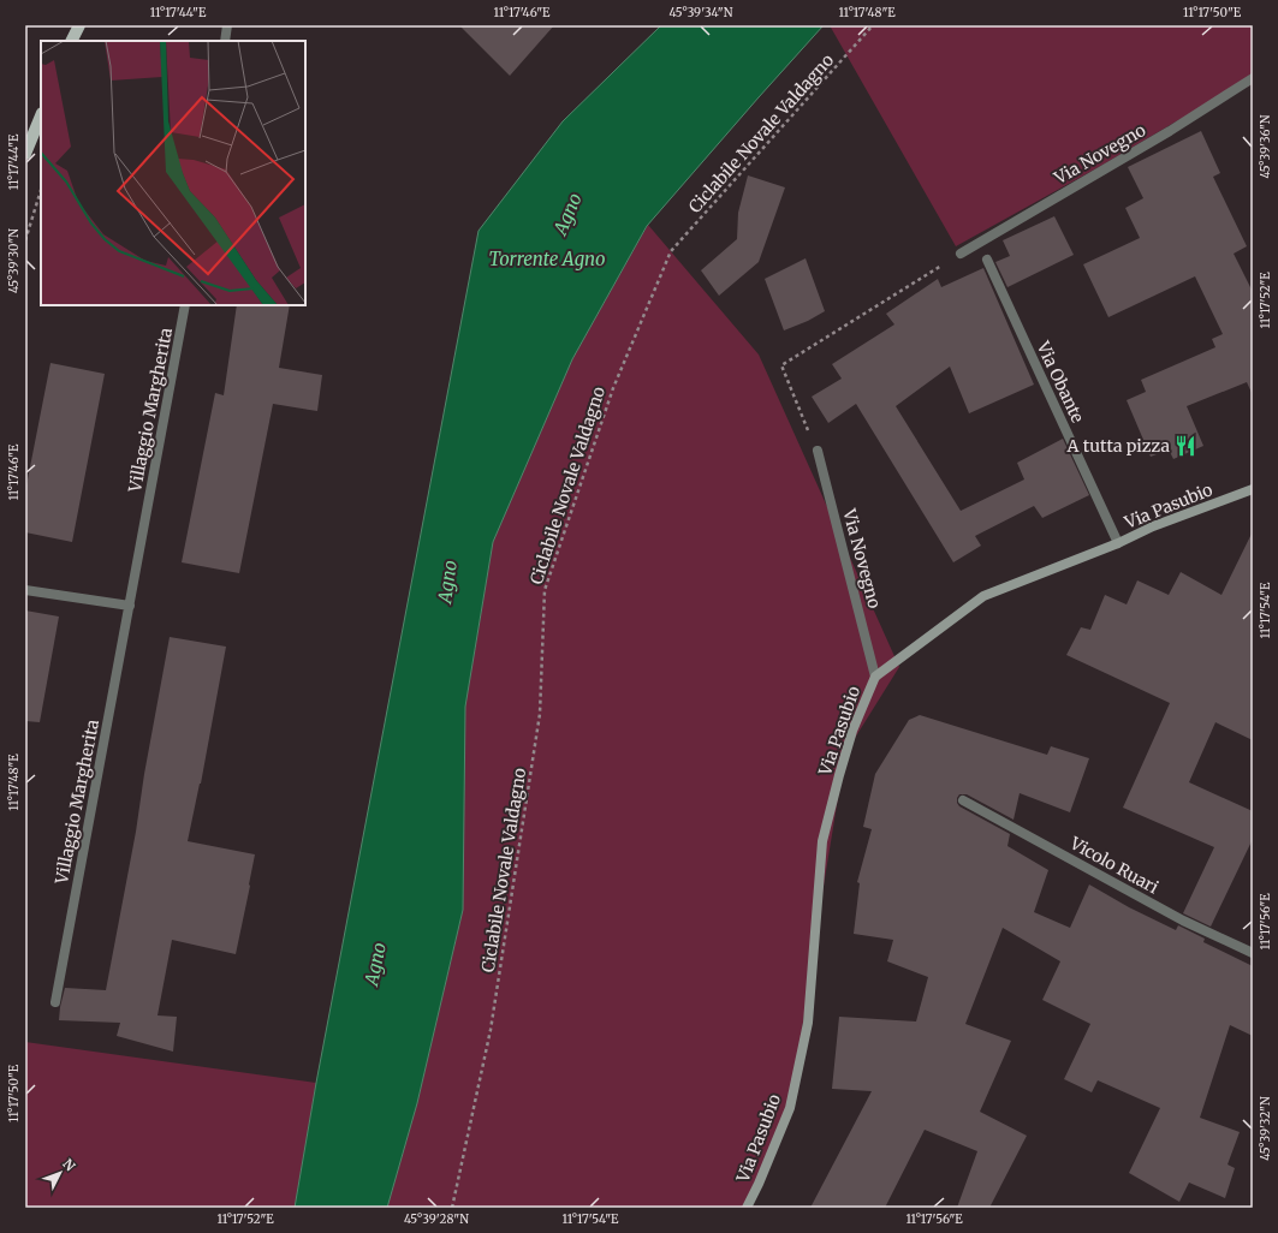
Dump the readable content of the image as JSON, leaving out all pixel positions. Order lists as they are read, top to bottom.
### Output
{
  "streets": {
    "main road": ["Via Pasubio"],
    "street": [
      "Via Novegno",
      "Via Obante",
      "Villaggio Margherita",
      "Vicolo Ruari"
    ],
    "path": ["Ciclabile Novale Valdagno"]
  },
  "crossings": [
    ["Via Novegno", "Via Pasubio"],
    ["Via Obante", "Via Pasubio"]
  ],
  "water": ["Agno", "Torrente Agno"],
  "places": {
    "restaurant": ["A tutta pizza"]
  },
  "north": "top right",
  "coordinates": [
    "11°17'44\"E",
    "11°17'46\"E",
    "45°39'34\"N",
    "11°17'48\"E",
    "11°17'50\"E",
    "45°39'36\"N",
    "45°39'30\"N",
    "11°17'52\"E",
    "11°17'54\"E",
    "11°17'56\"E",
    "45°39'32\"N",
    "45°39'28\"N"
  ]
}
